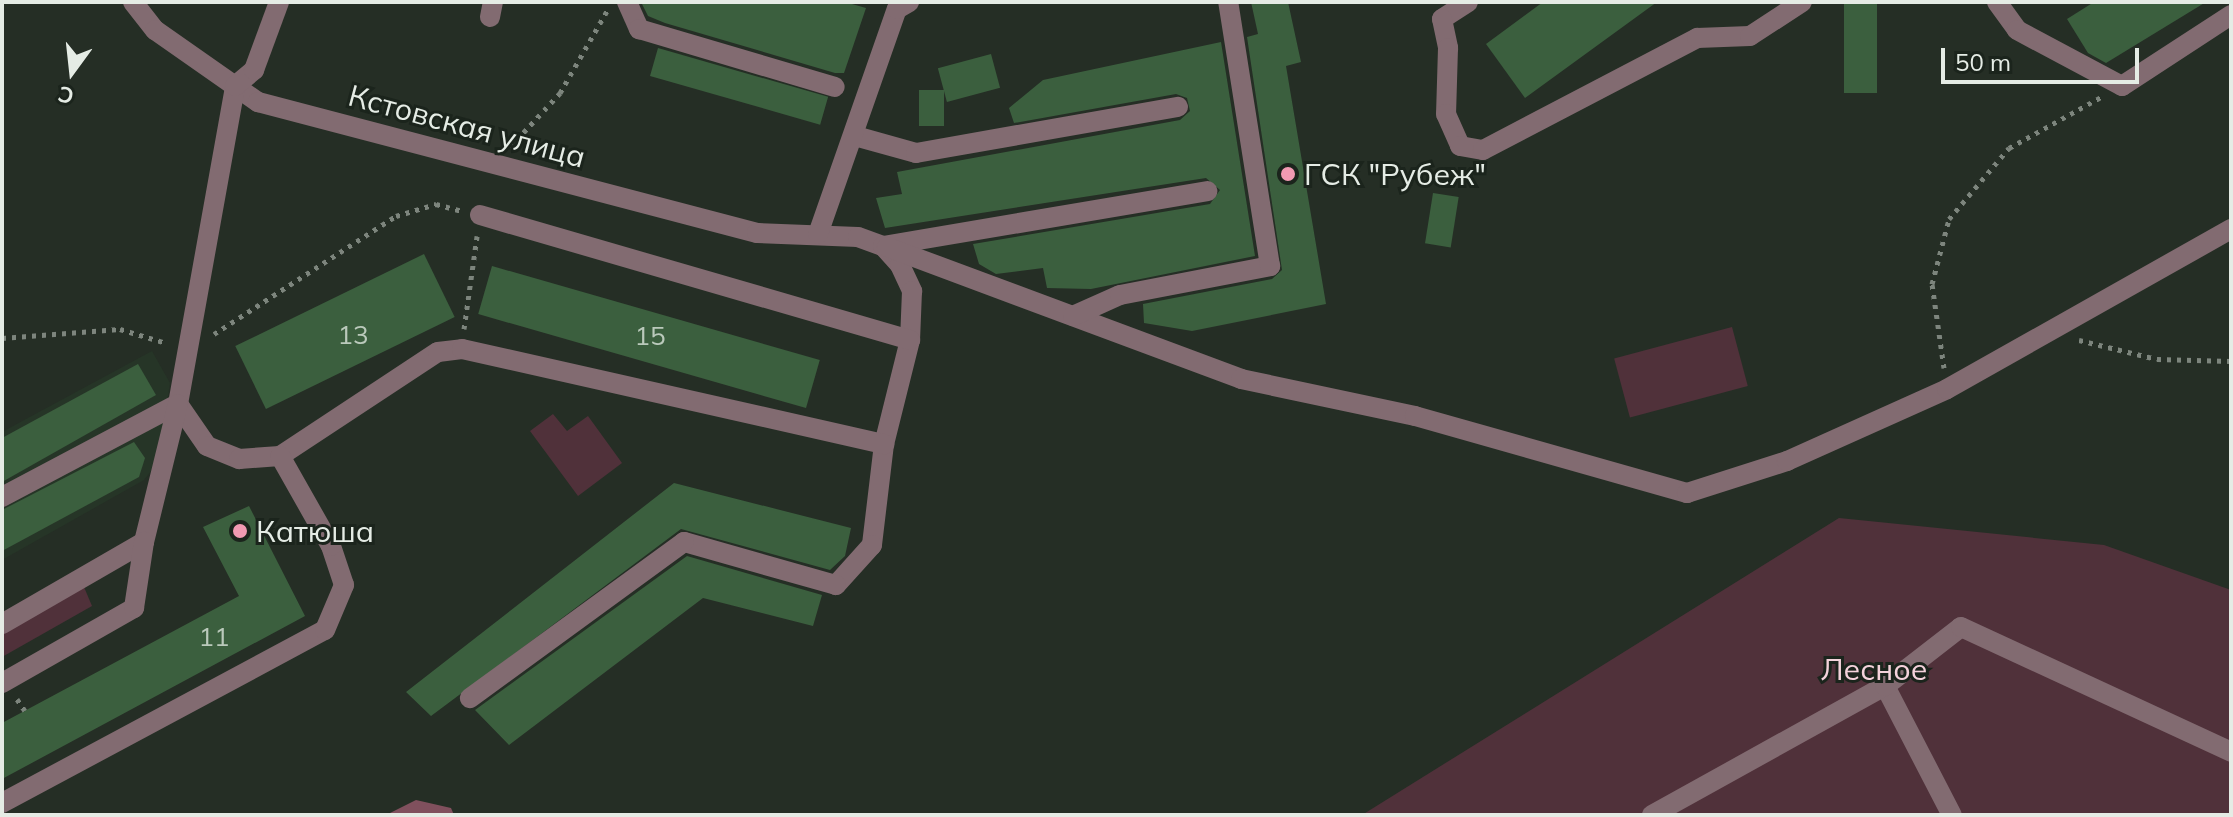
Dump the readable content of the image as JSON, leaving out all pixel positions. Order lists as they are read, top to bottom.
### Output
{
  "streets": {
    "street": ["Кстовская улица"]
  },
  "parks": ["Лесное"],
  "places": ["ГСК \"Рубеж\"", "Катюша"],
  "house_numbers": ["13", "15", "11"],
  "scale_bar": "50 m",
  "north": "bottom"
}
